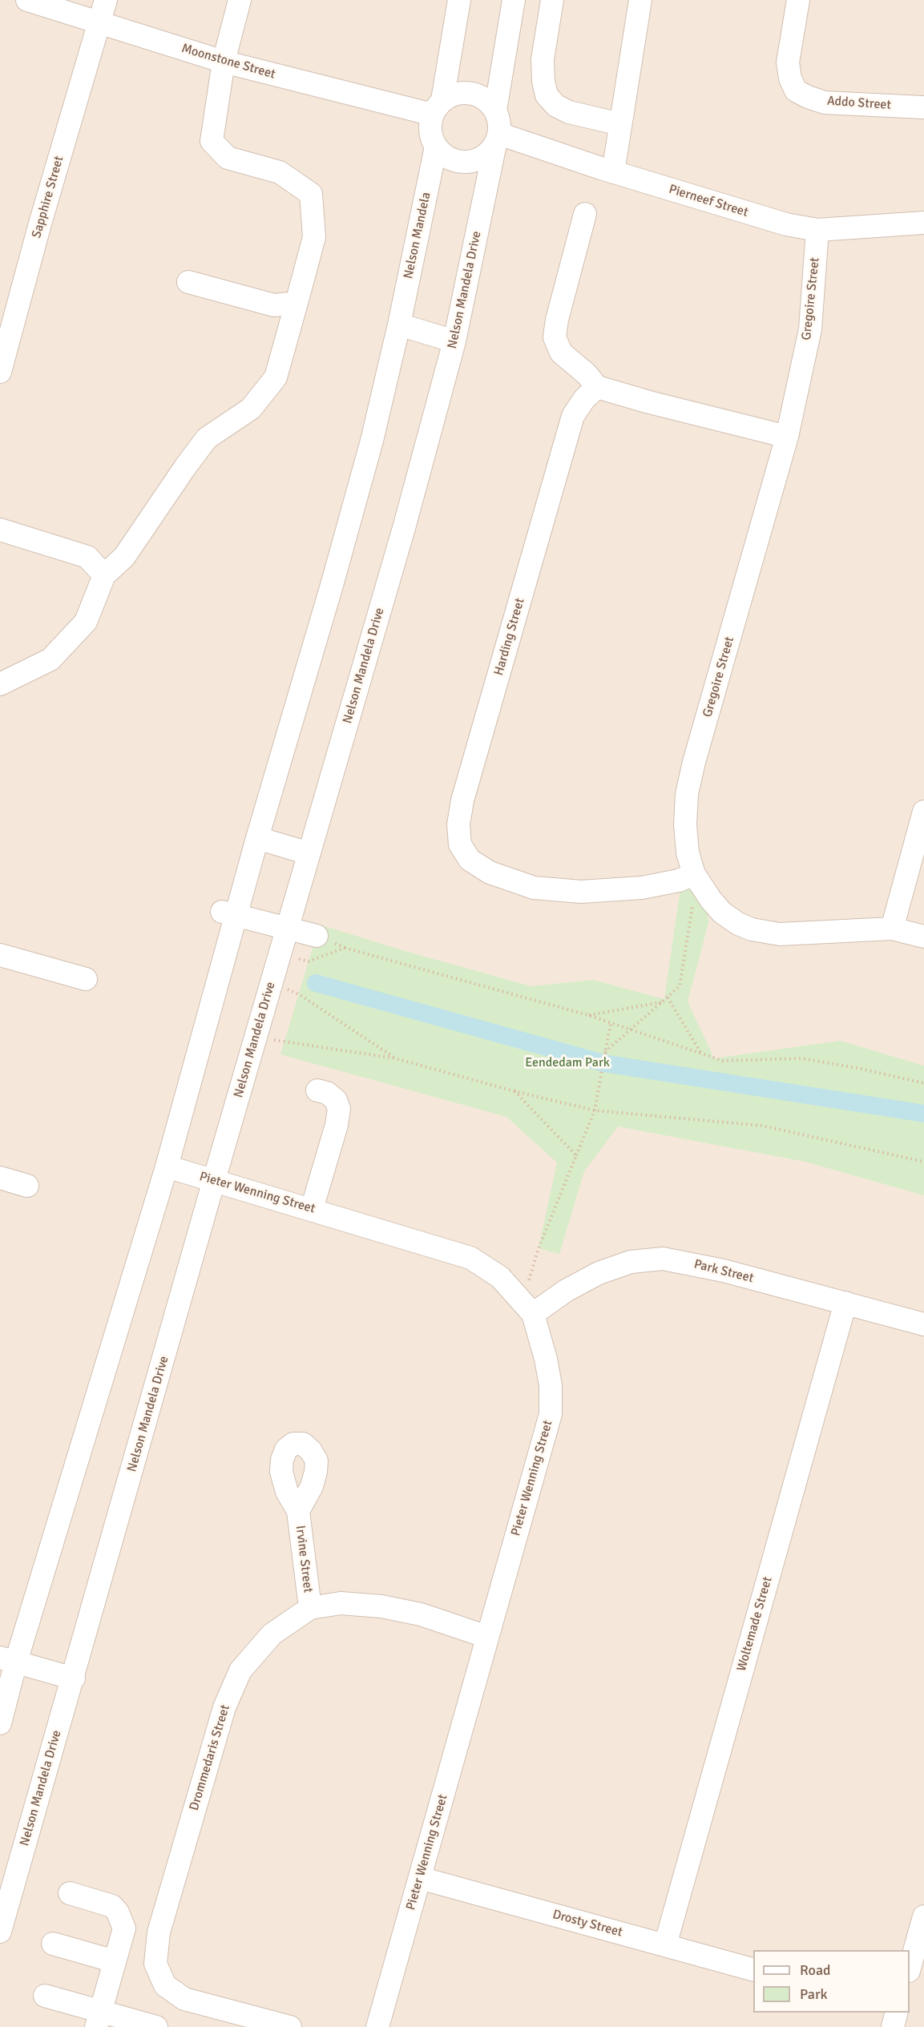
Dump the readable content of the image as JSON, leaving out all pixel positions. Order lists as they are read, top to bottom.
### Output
{
  "streets": {
    "street": [
      "Moonstone Street",
      "Addo Street",
      "Sapphire Street",
      "Pierneef Street",
      "Nelson Mandela",
      "Nelson Mandela Drive",
      "Gregoire Street",
      "Harding Street",
      "Pieter Wenning Street",
      "Park Street",
      "Irvine Street",
      "Woltemade Street",
      "Drommedaris Street",
      "Drosty Street"
    ]
  },
  "crossings": [
    ["Moonstone Street", "Sapphire Street"],
    ["Moonstone Street", "Pierneef Street"],
    ["Moonstone Street", "Nelson Mandela"],
    ["Moonstone Street", "Nelson Mandela Drive"],
    ["Pierneef Street", "Nelson Mandela"],
    ["Pierneef Street", "Nelson Mandela Drive"],
    ["Pierneef Street", "Gregoire Street"],
    ["Nelson Mandela", "Nelson Mandela Drive"],
    ["Nelson Mandela Drive", "Pieter Wenning Street"],
    ["Gregoire Street", "Harding Street"],
    ["Pieter Wenning Street", "Park Street"],
    ["Pieter Wenning Street", "Drommedaris Street"],
    ["Pieter Wenning Street", "Drosty Street"],
    ["Park Street", "Woltemade Street"],
    ["Irvine Street", "Drommedaris Street"],
    ["Woltemade Street", "Drosty Street"]
  ],
  "parks": ["Eendedam Park"],
  "legend": ["Road", "Park"]
}
